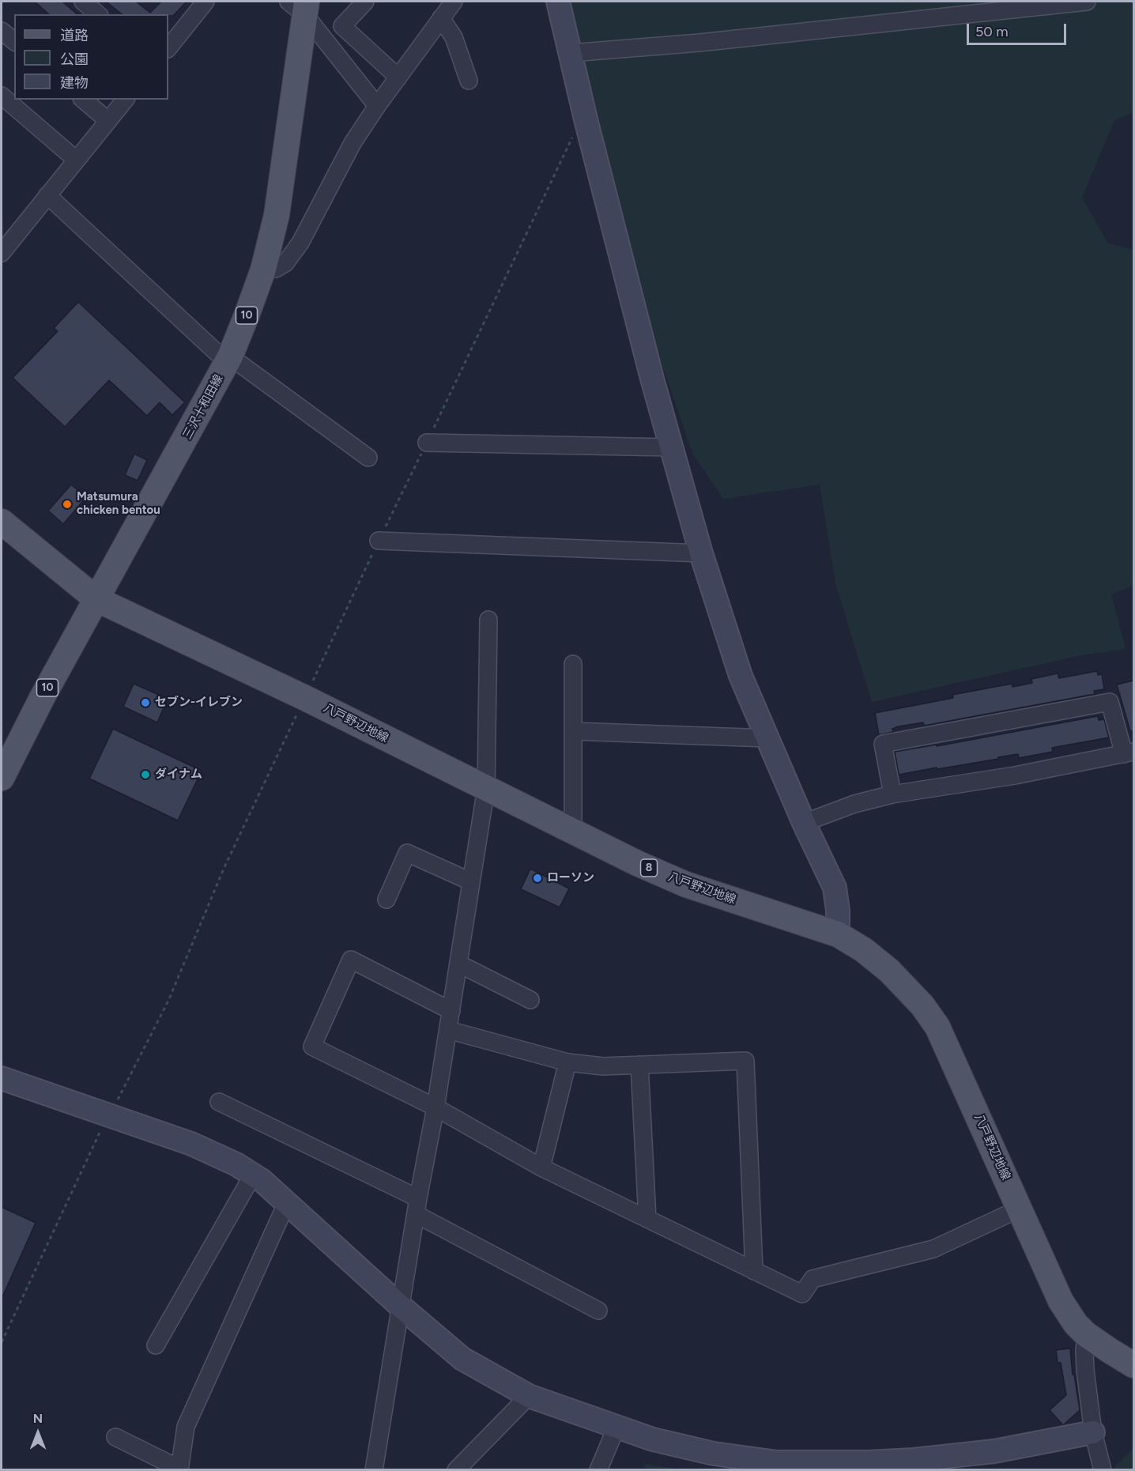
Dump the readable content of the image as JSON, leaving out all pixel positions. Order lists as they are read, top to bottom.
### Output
{
  "streets": {
    "main road": [
      "10",
      "三沢十和田線",
      "八戸野辺地線",
      "8"
    ]
  },
  "crossings": [
    ["三沢十和田線", "八戸野辺地線"]
  ],
  "places": [
    "Matsumura chicken bentou",
    "セブン-イレブン",
    "ダイナム",
    "ローソン"
  ],
  "legend": ["道路", "公園", "建物"],
  "scale_bar": "50 m",
  "north": "top"
}
